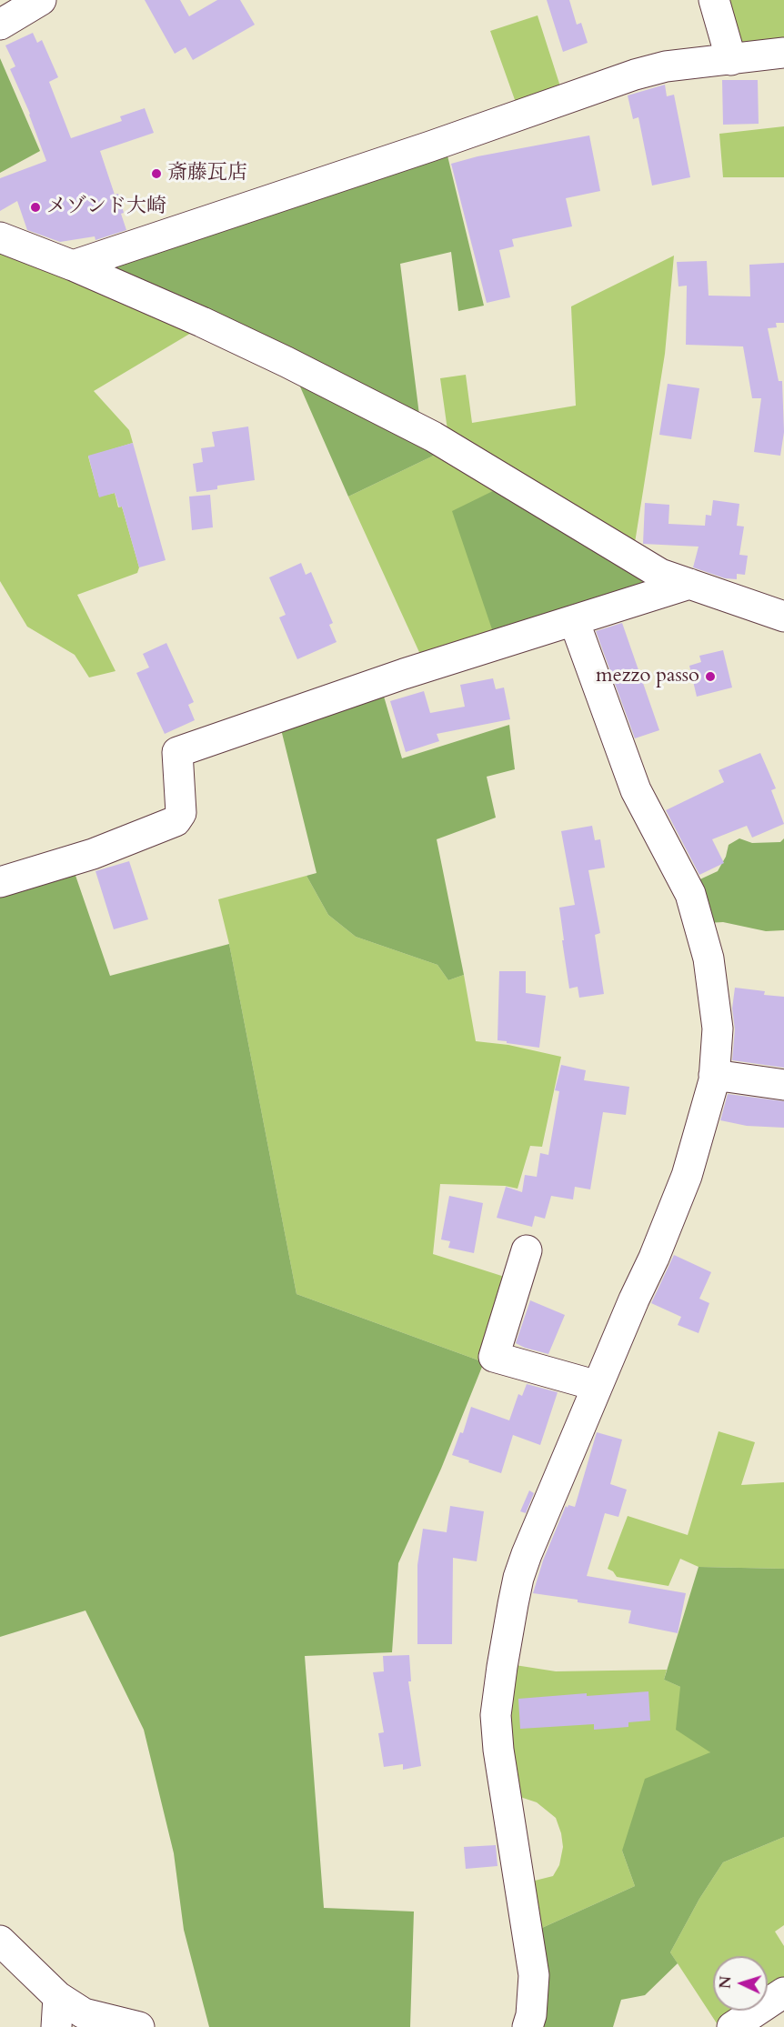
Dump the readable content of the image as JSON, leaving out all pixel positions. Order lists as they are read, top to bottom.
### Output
{
  "places": ["斎藤瓦店", "メゾンド大崎", "mezzo passo"],
  "north": "left"
}
